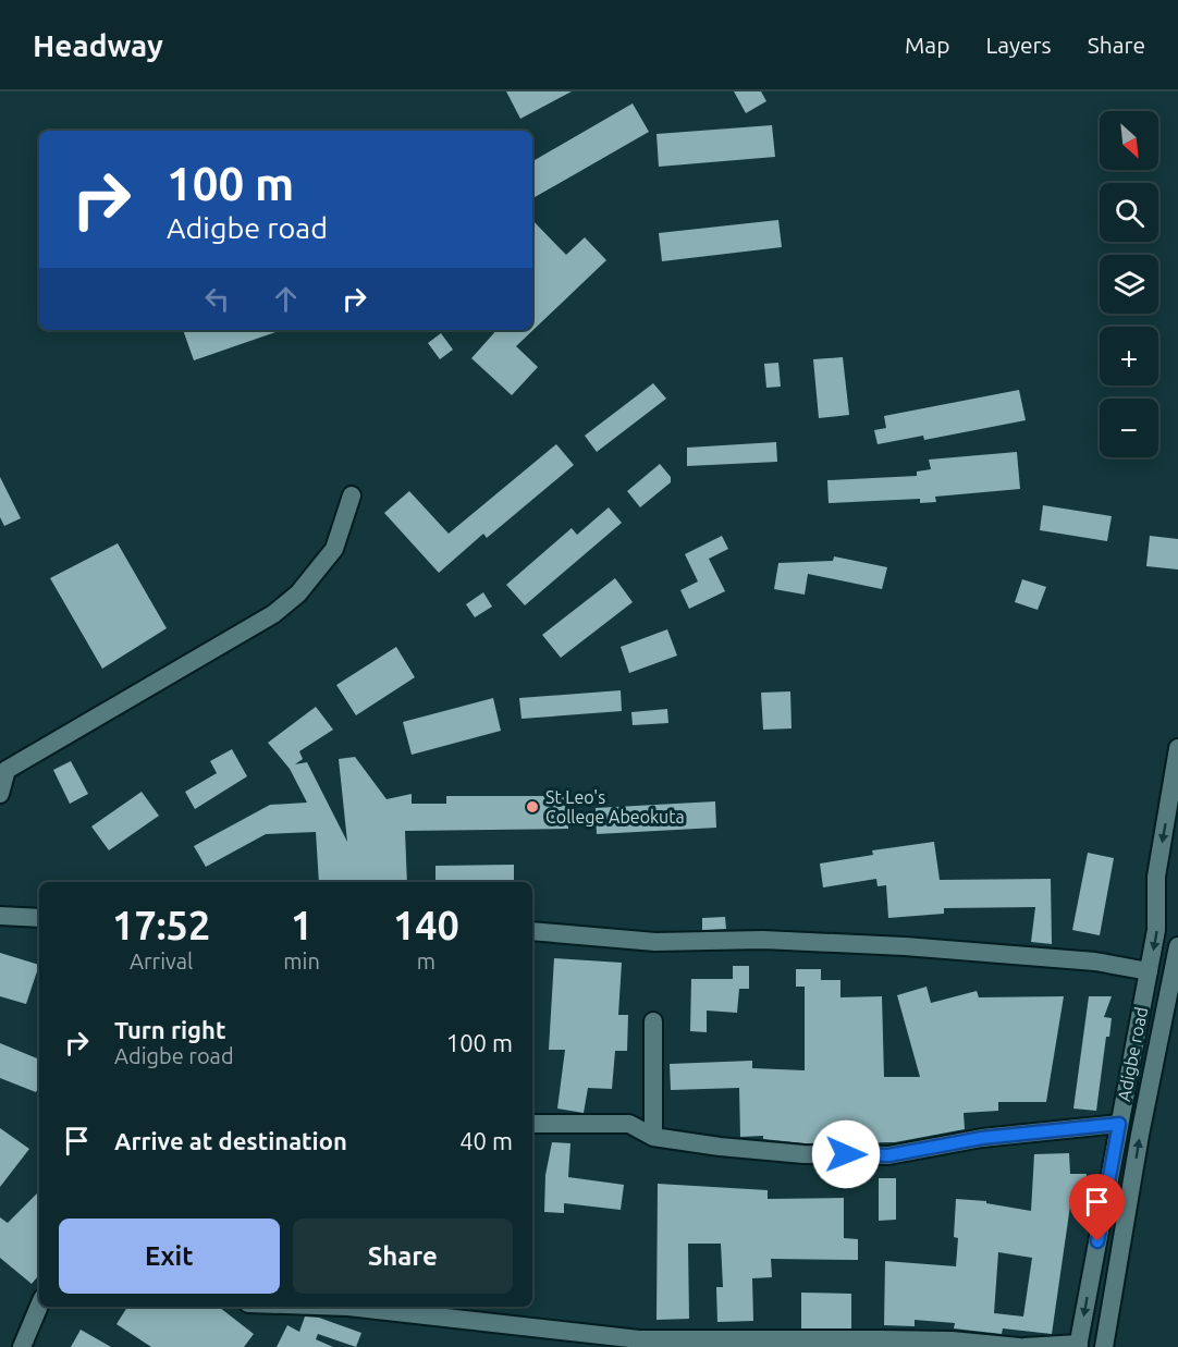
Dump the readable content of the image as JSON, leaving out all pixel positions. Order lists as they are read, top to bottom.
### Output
{
  "streets": {
    "street": ["Adigbe road"]
  },
  "places": ["St Leo's College Abeokuta"],
  "north": "bottom right",
  "page": {
    "header": "Headway",
    "nav": ["Map", "Layers", "Share"],
    "map_buttons": ["+", "−"],
    "turn": ["100 m", "Adigbe road"],
    "eta": [
      "17:52",
      "Arrival",
      "1",
      "min",
      "140",
      "m"
    ],
    "list": [
      {
        "name": "Turn right",
        "note": "Adigbe road",
        "value": "100 m"
      },
      {
        "name": "Arrive at destination",
        "value": "40 m"
      }
    ],
    "buttons": ["Exit", "Share"]
  }
}
